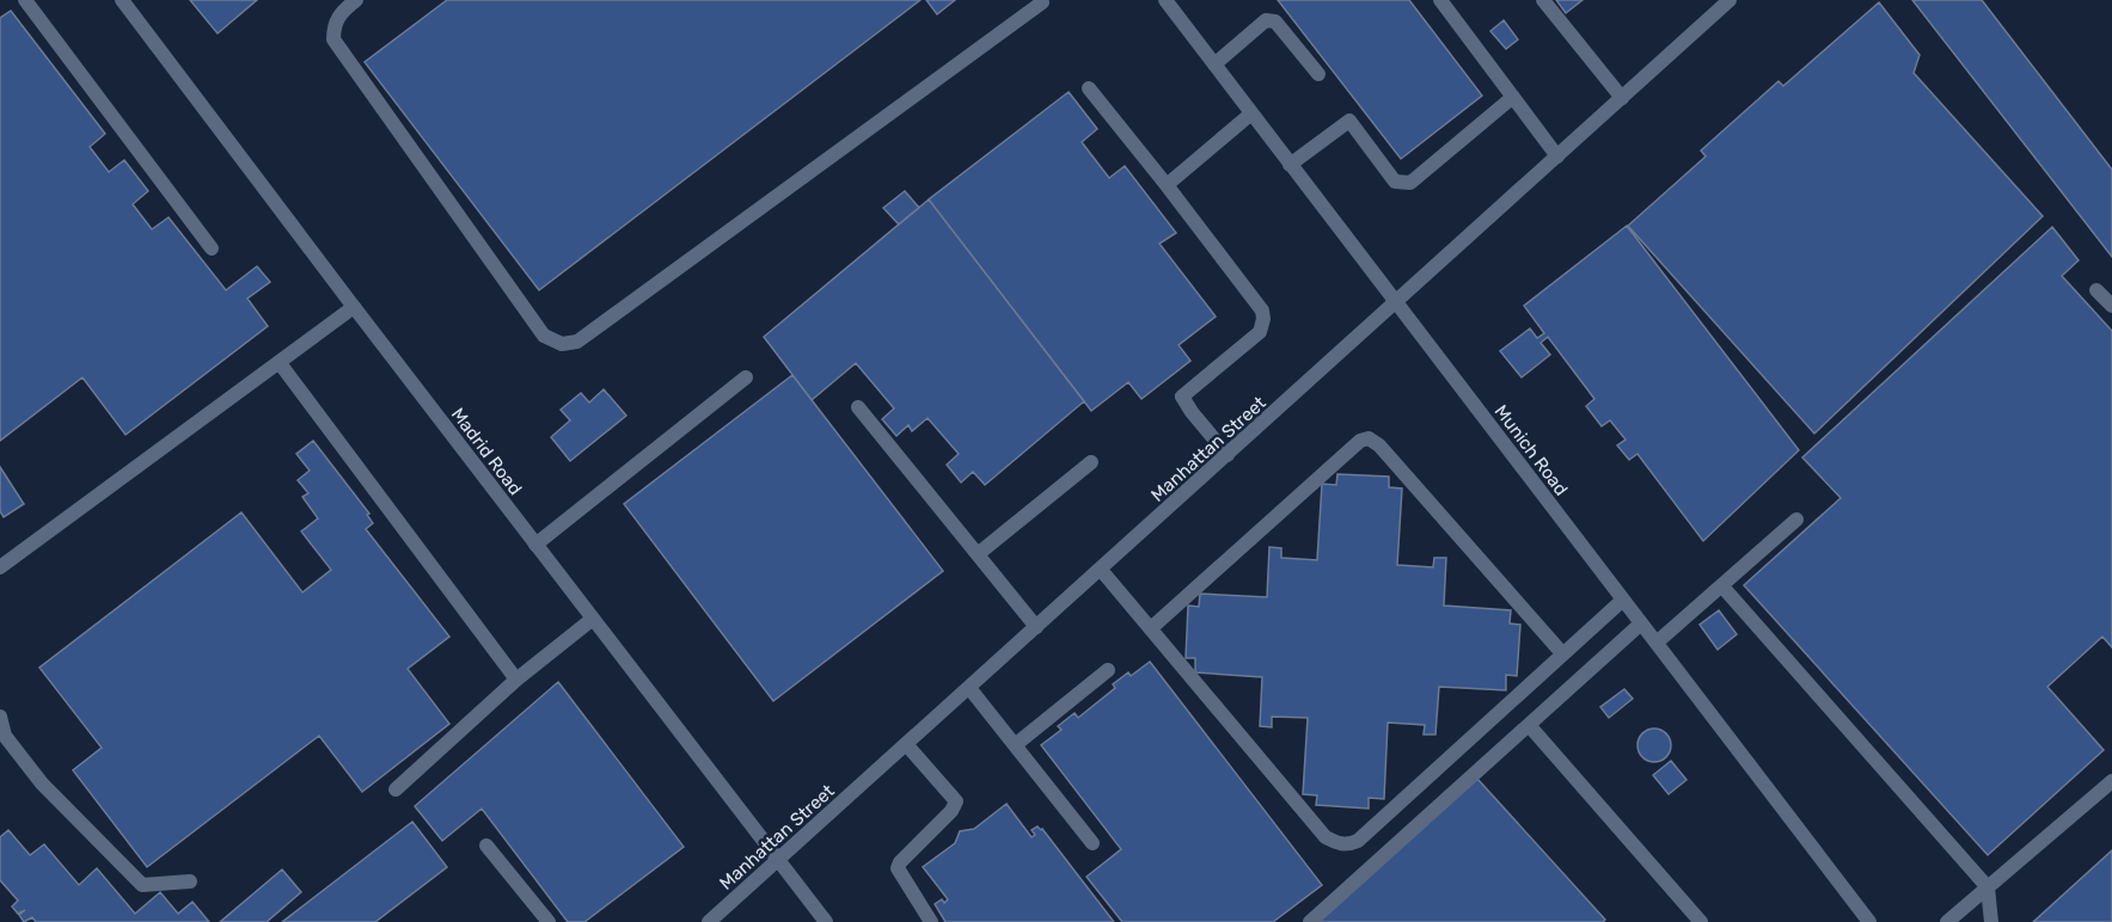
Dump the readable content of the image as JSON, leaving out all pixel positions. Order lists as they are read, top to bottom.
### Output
{
  "streets": {
    "street": ["Manhattan Street", "Munich Road", "Madrid Road"]
  },
  "crossings": [
    ["Manhattan Street", "Munich Road"],
    ["Manhattan Street", "Madrid Road"]
  ]
}
